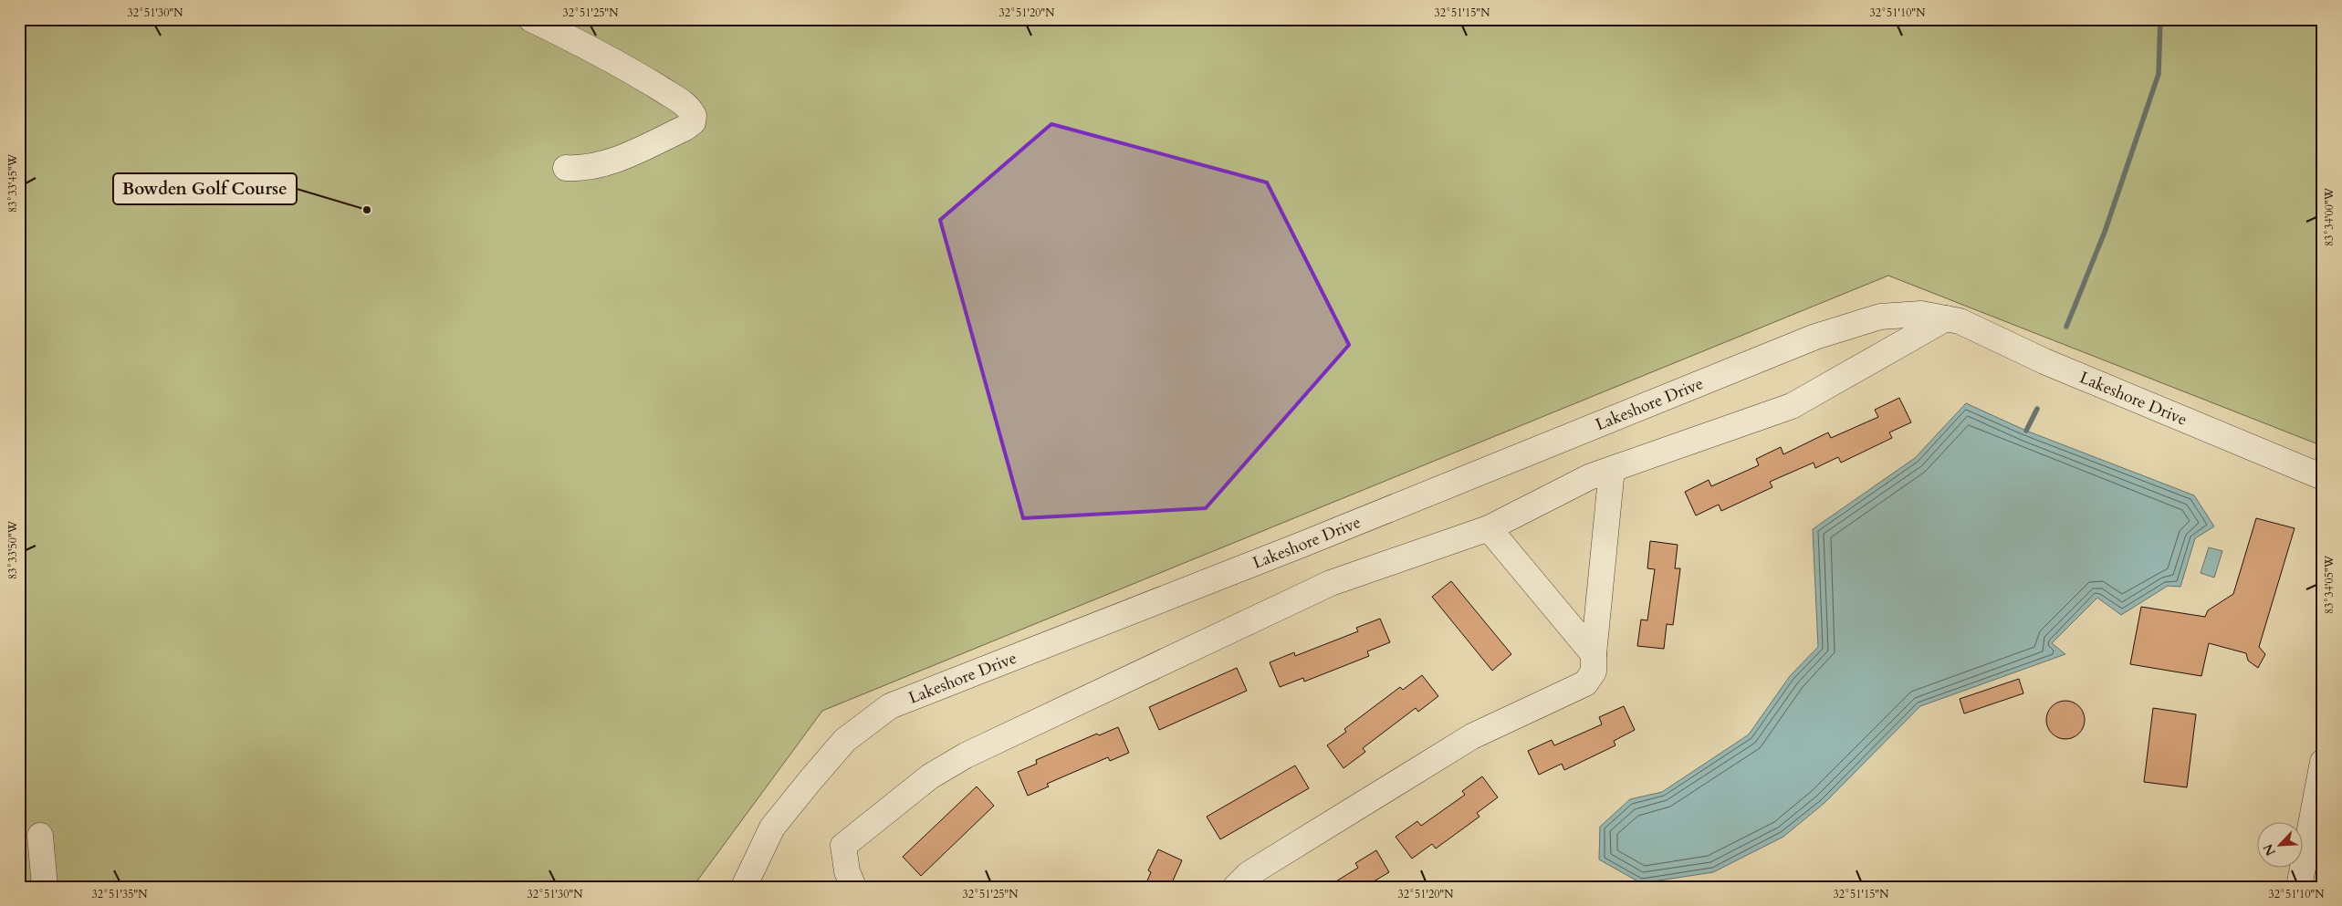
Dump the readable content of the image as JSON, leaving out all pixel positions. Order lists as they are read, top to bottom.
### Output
{
  "streets": {
    "street": ["Lakeshore Drive"]
  },
  "places": ["Bowden Golf Course"],
  "north": "bottom left",
  "coordinates": [
    "32°51'30\"N",
    "32°51'25\"N",
    "32°51'20\"N",
    "32°51'15\"N",
    "32°51'10\"N",
    "83°33'45\"W",
    "83°34'00\"W",
    "83°33'50\"W",
    "83°34'05\"W",
    "32°51'35\"N"
  ]
}
